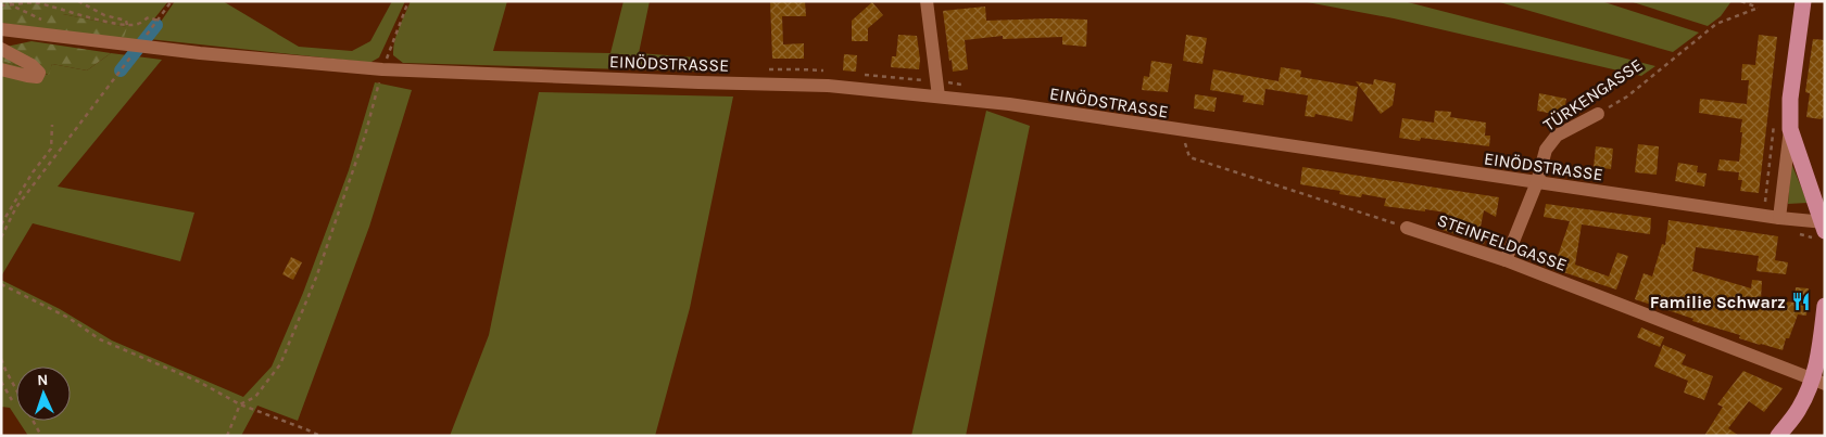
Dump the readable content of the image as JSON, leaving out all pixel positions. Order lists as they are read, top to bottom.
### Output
{
  "streets": {
    "street": ["EINÖDSTRASSE", "TÜRKENGASSE", "STEINFELDGASSE"]
  },
  "crossings": [
    ["EINÖDSTRASSE", "TÜRKENGASSE"],
    ["TÜRKENGASSE", "STEINFELDGASSE"]
  ],
  "places": {
    "restaurant": ["Familie Schwarz"]
  },
  "north": "top"
}
